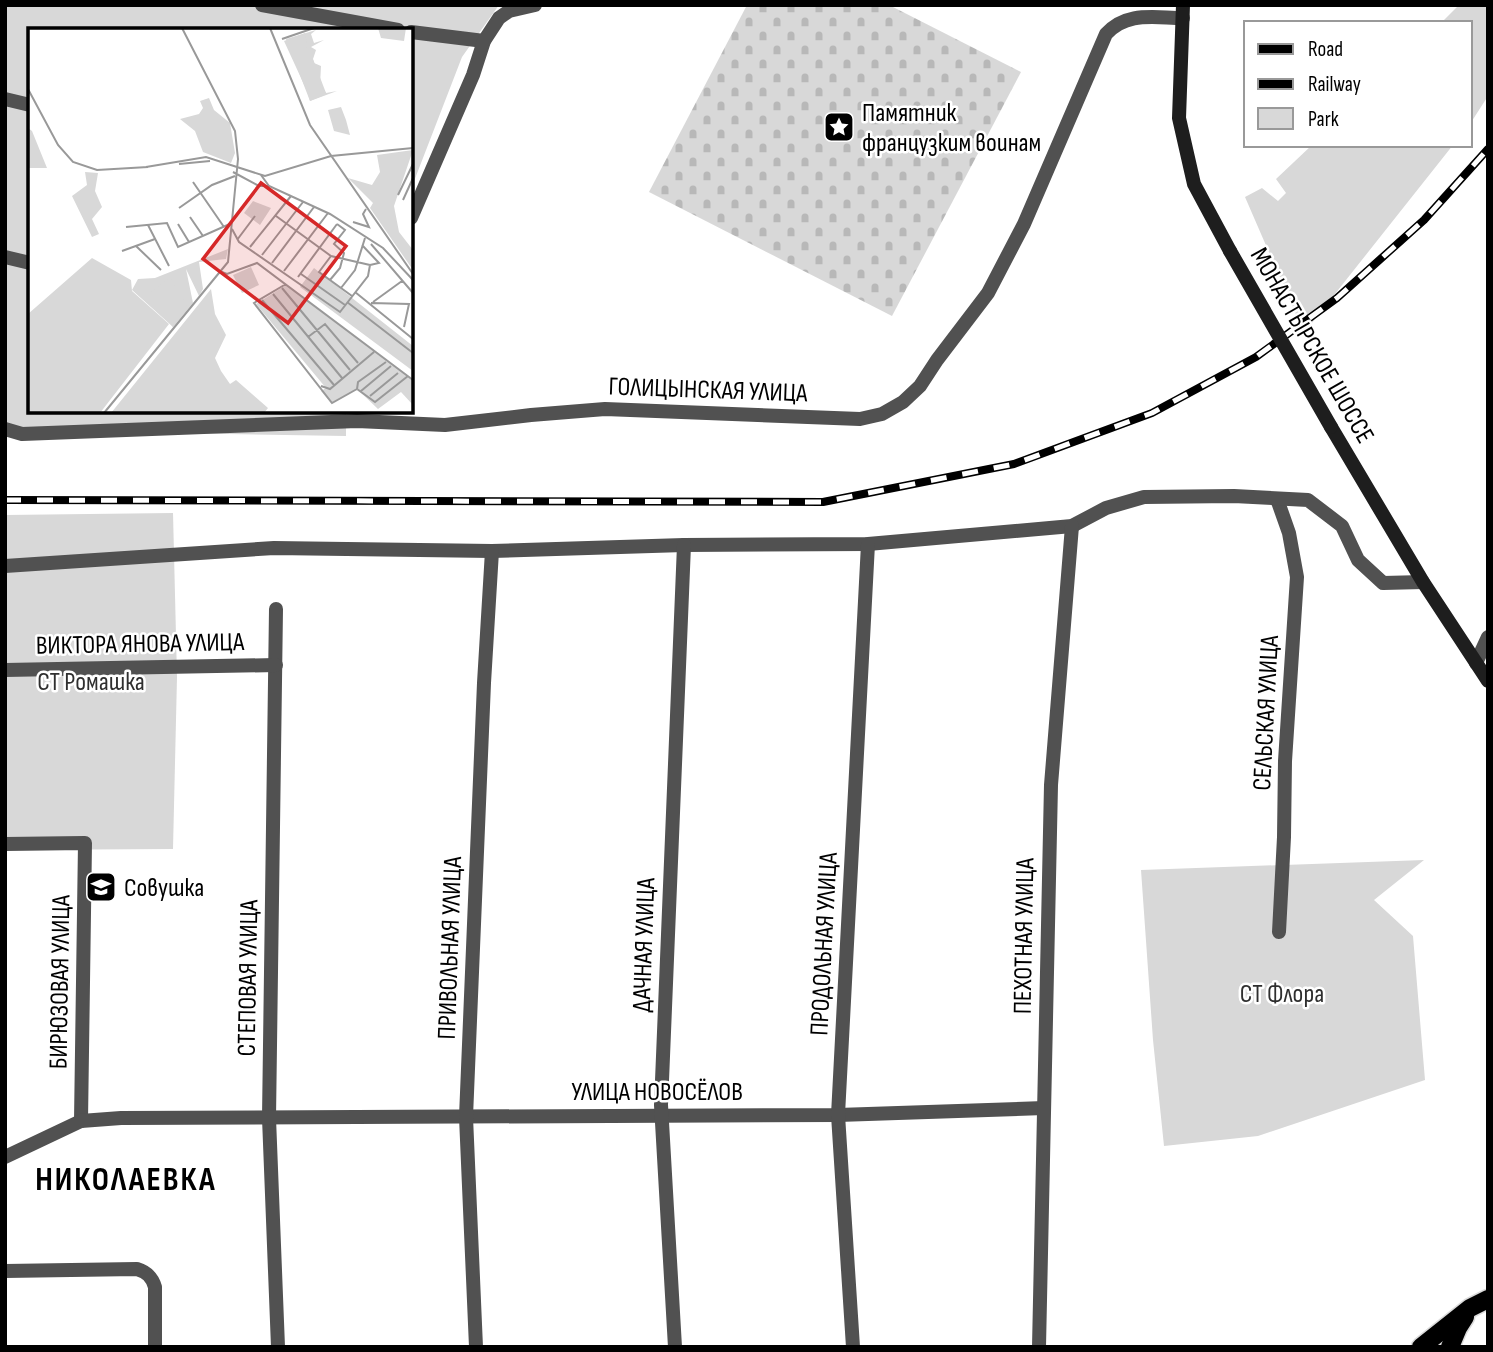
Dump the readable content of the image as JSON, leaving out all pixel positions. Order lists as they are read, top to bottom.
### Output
{
  "streets": {
    "main road": ["МОНАСТЫРСКОЕ ШОССЕ"],
    "street": [
      "ГОЛИЦЫНСКАЯ УЛИЦА",
      "ВИКТОРА ЯНОВА УЛИЦА",
      "СЕЛЬСКАЯ УЛИЦА",
      "ПЕХОТНАЯ УЛИЦА",
      "ПРОДОЛЬНАЯ УЛИЦА",
      "ДАЧНАЯ УЛИЦА",
      "ПРИВОЛЬНАЯ УЛИЦА",
      "СТЕПОВАЯ УЛИЦА",
      "БИРЮЗОВАЯ УЛИЦА",
      "УЛИЦА НОВОСЁЛОВ"
    ]
  },
  "crossings": [
    ["МОНАСТЫРСКОЕ ШОССЕ", "ГОЛИЦЫНСКАЯ УЛИЦА"],
    ["ВИКТОРА ЯНОВА УЛИЦА", "СТЕПОВАЯ УЛИЦА"],
    ["ПЕХОТНАЯ УЛИЦА", "УЛИЦА НОВОСЁЛОВ"],
    ["ПРОДОЛЬНАЯ УЛИЦА", "УЛИЦА НОВОСЁЛОВ"],
    ["ДАЧНАЯ УЛИЦА", "УЛИЦА НОВОСЁЛОВ"],
    ["ПРИВОЛЬНАЯ УЛИЦА", "УЛИЦА НОВОСЁЛОВ"],
    ["СТЕПОВАЯ УЛИЦА", "УЛИЦА НОВОСЁЛОВ"],
    ["БИРЮЗОВАЯ УЛИЦА", "УЛИЦА НОВОСЁЛОВ"]
  ],
  "districts": ["НИКОЛАЕВКА"],
  "parks": ["СТ Ромашка", "СТ Флора"],
  "places": {
    "place": ["Памятник французким воинам"],
    "school or university": ["Совушка"]
  },
  "legend": ["Road", "Railway", "Park"]
}
